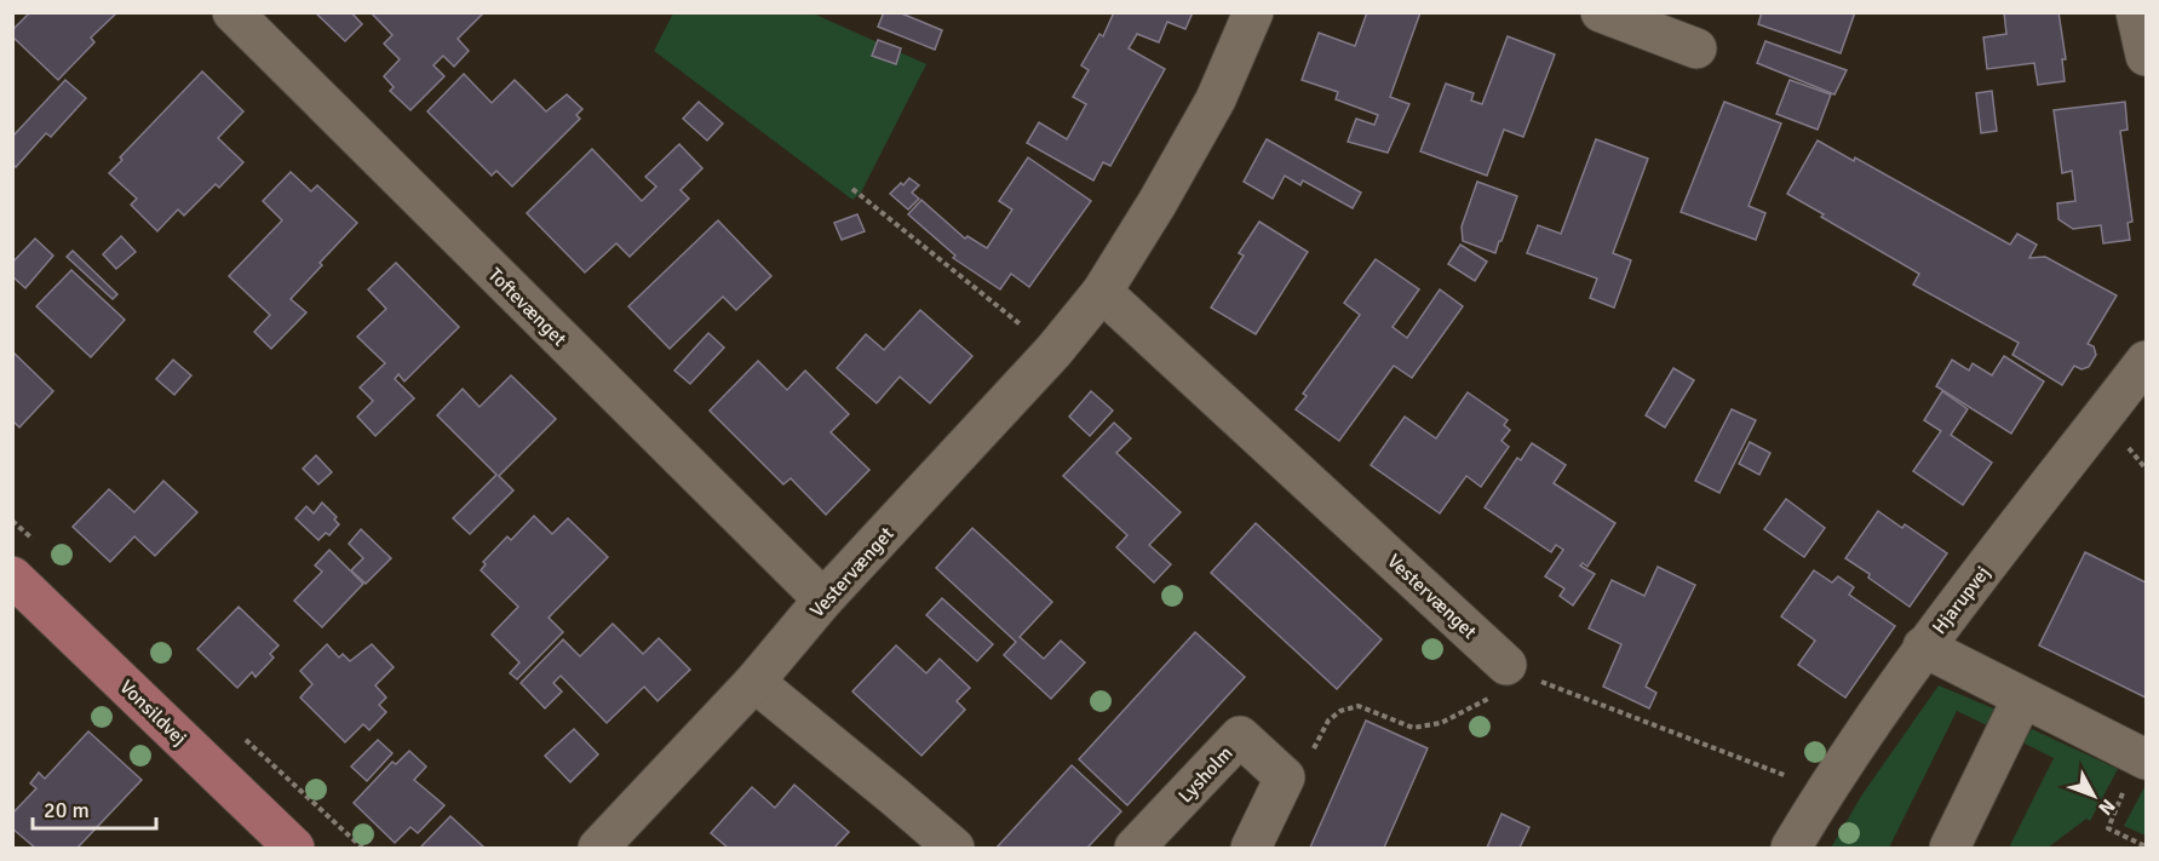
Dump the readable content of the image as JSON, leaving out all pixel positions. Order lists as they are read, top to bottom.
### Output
{
  "streets": {
    "main road": ["Vonsildvej"],
    "street": [
      "Toftevænget",
      "Vestervænget",
      "Hjarupvej",
      "Lysholm"
    ]
  },
  "crossings": [
    ["Toftevænget", "Vestervænget"]
  ],
  "scale_bar": "20 m",
  "north": "bottom right"
}
